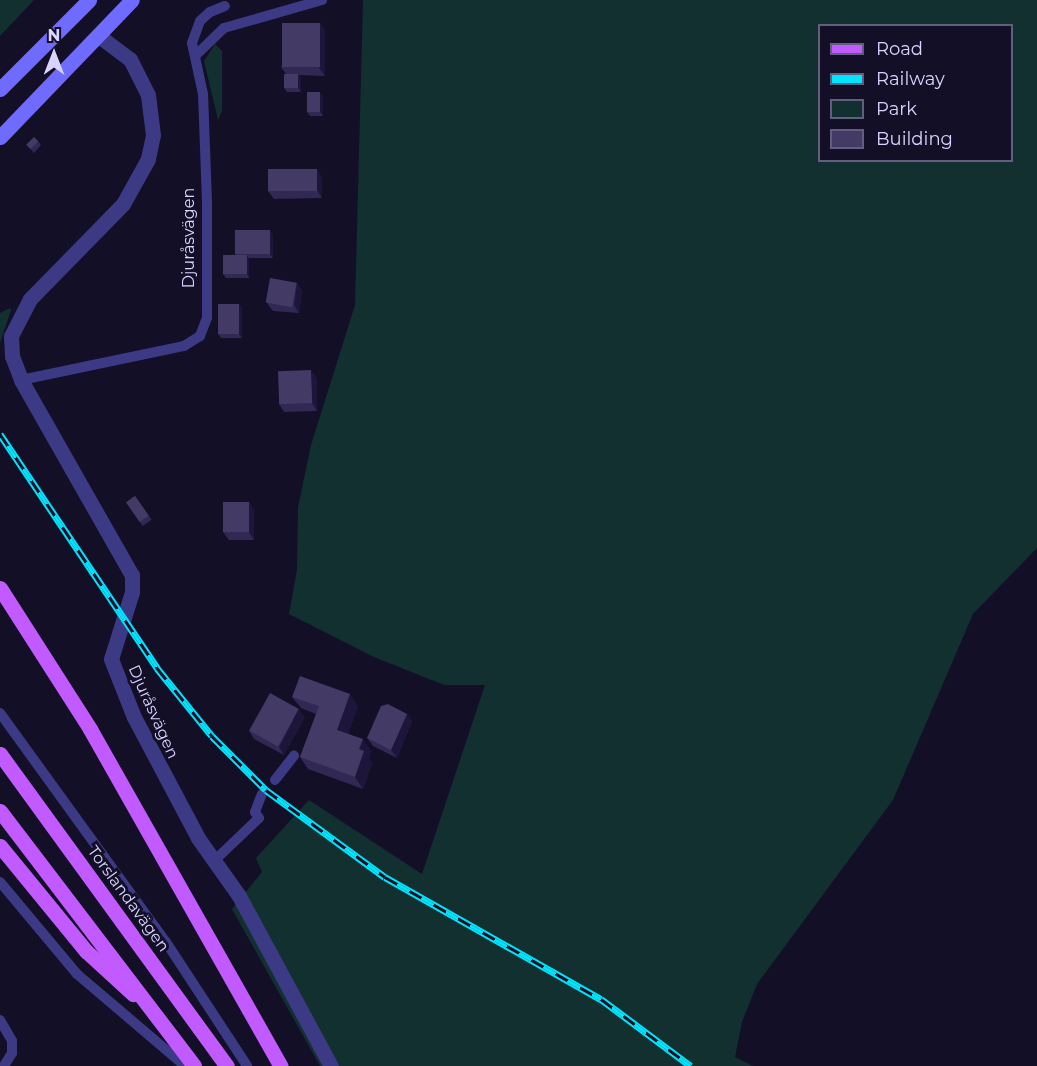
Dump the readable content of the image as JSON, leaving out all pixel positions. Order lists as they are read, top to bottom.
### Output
{
  "streets": {
    "main road": ["Torslandavägen"],
    "street": ["Djuråsvägen"]
  },
  "legend": [
    "Road",
    "Railway",
    "Park",
    "Building"
  ],
  "north": "top"
}
